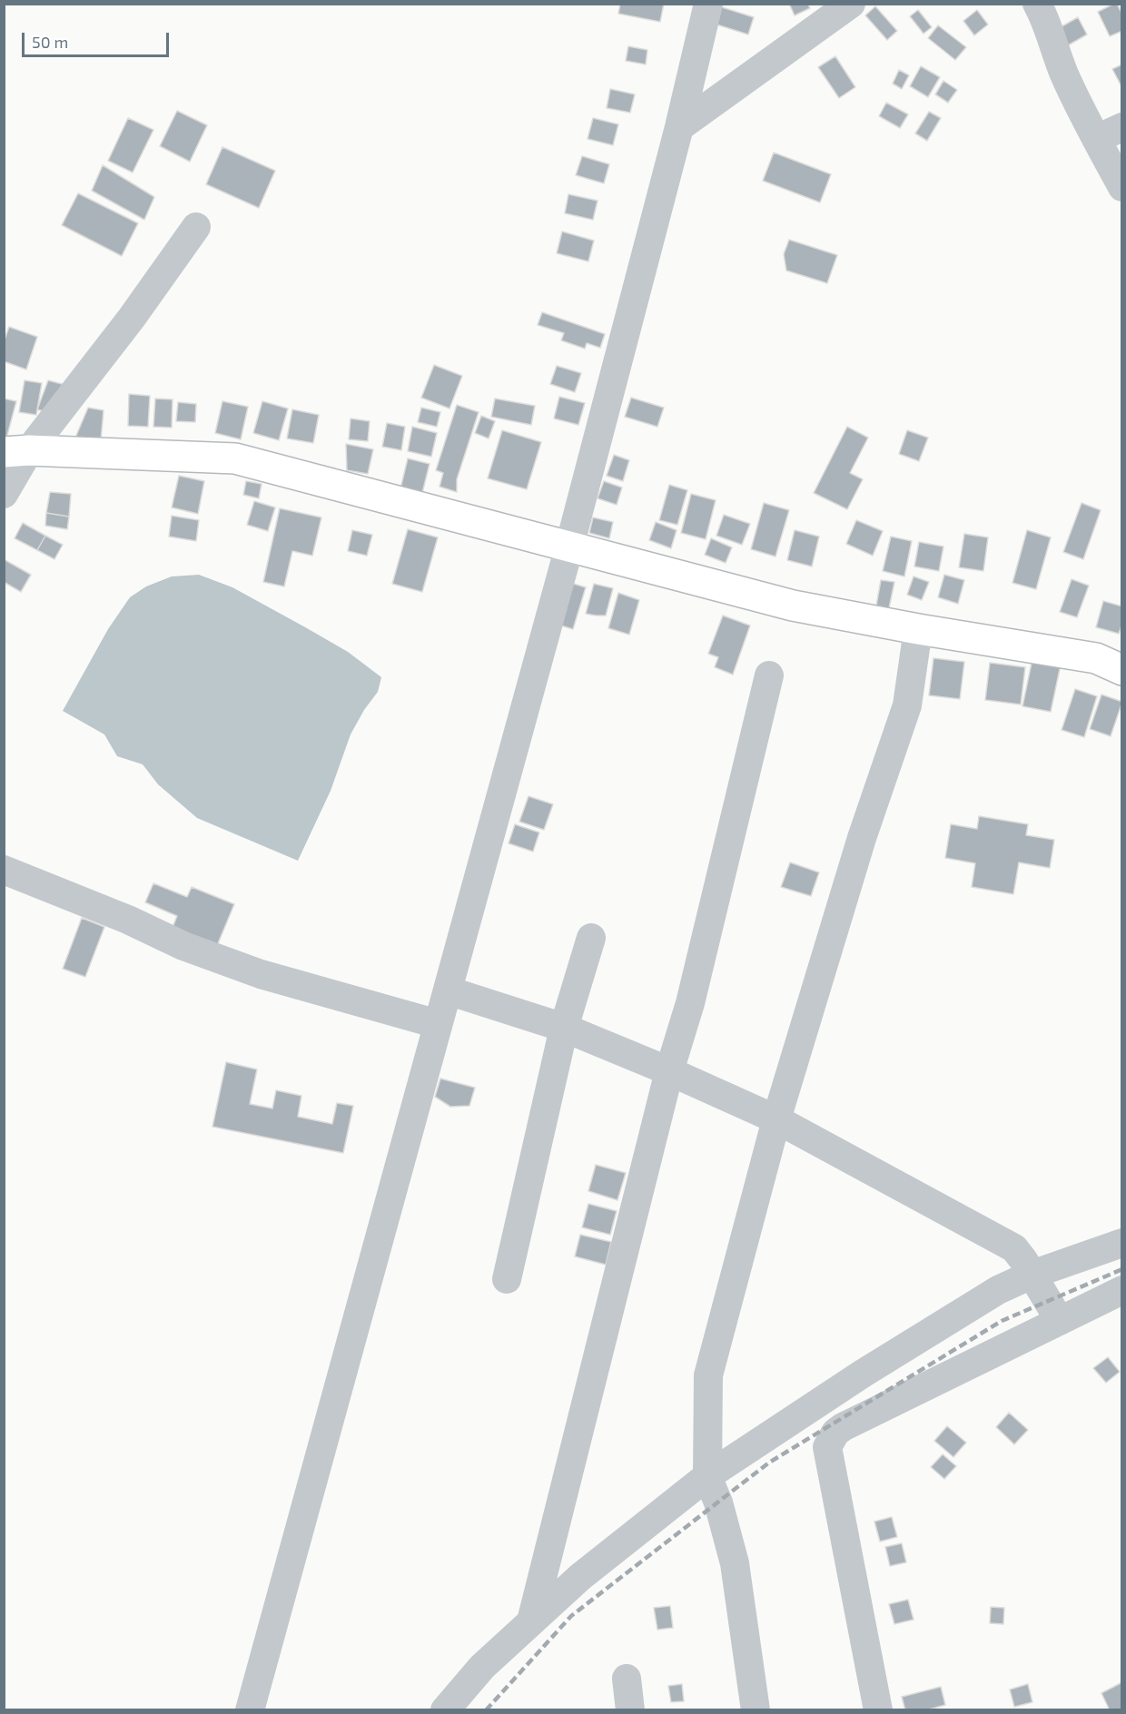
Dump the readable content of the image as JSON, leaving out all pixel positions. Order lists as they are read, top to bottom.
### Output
{
  "scale_bar": "50 m"
}
